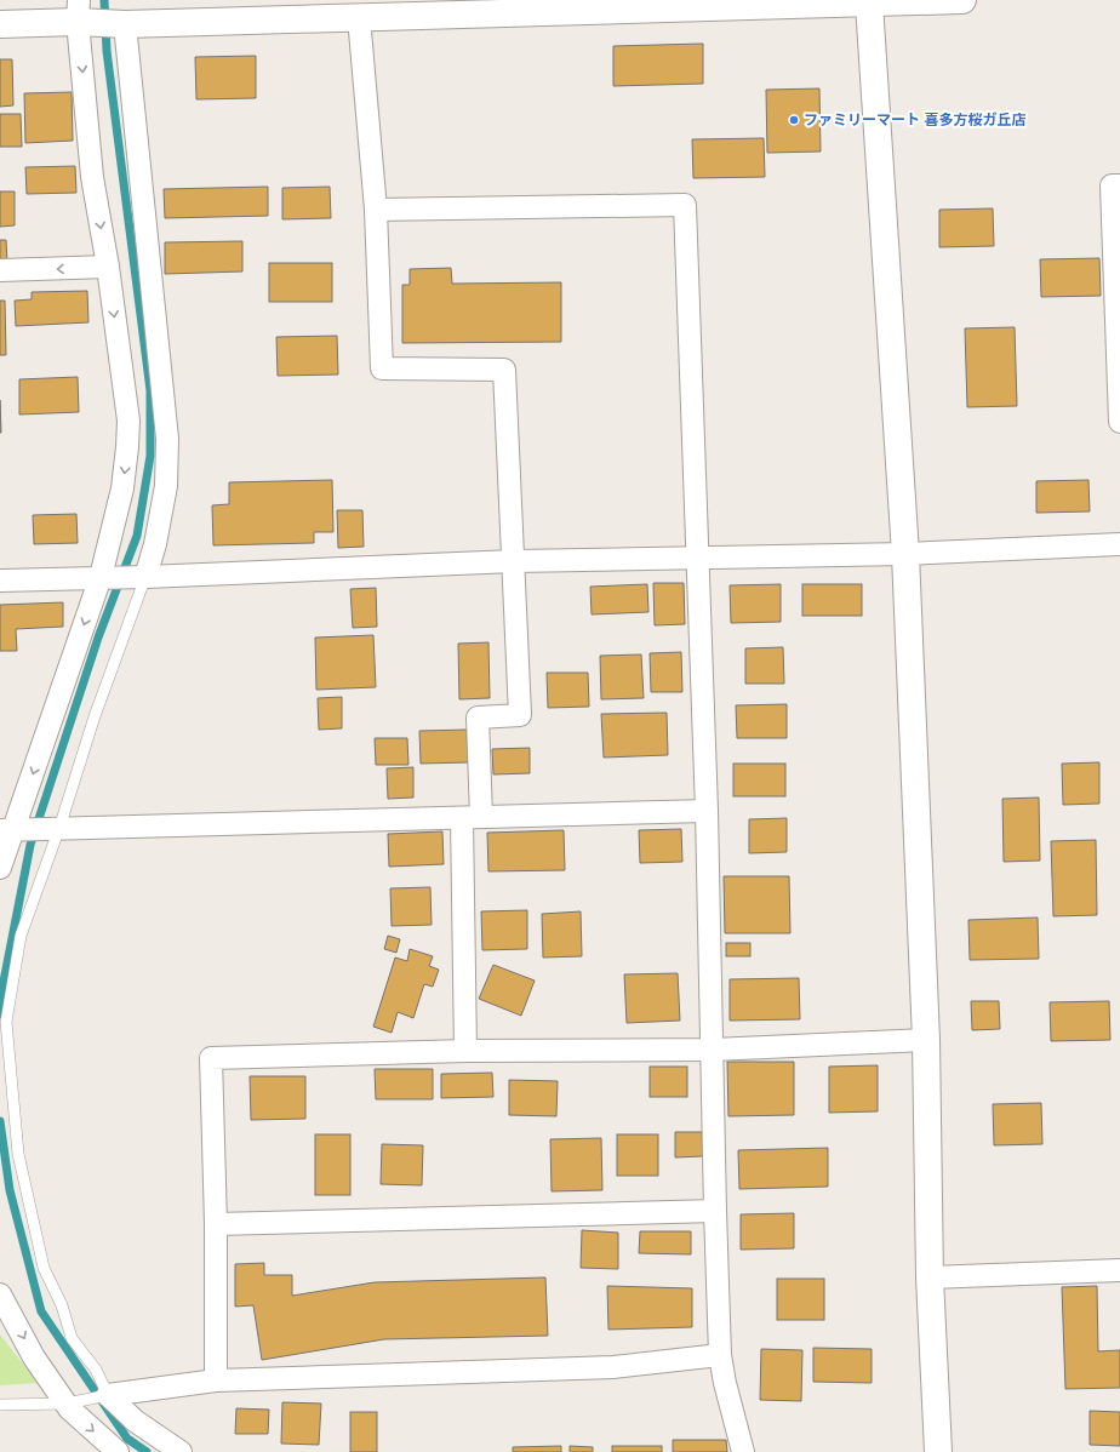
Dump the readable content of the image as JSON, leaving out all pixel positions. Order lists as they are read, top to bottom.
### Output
{
  "places": ["ファミリーマート 喜多方桜ガ丘店"]
}
